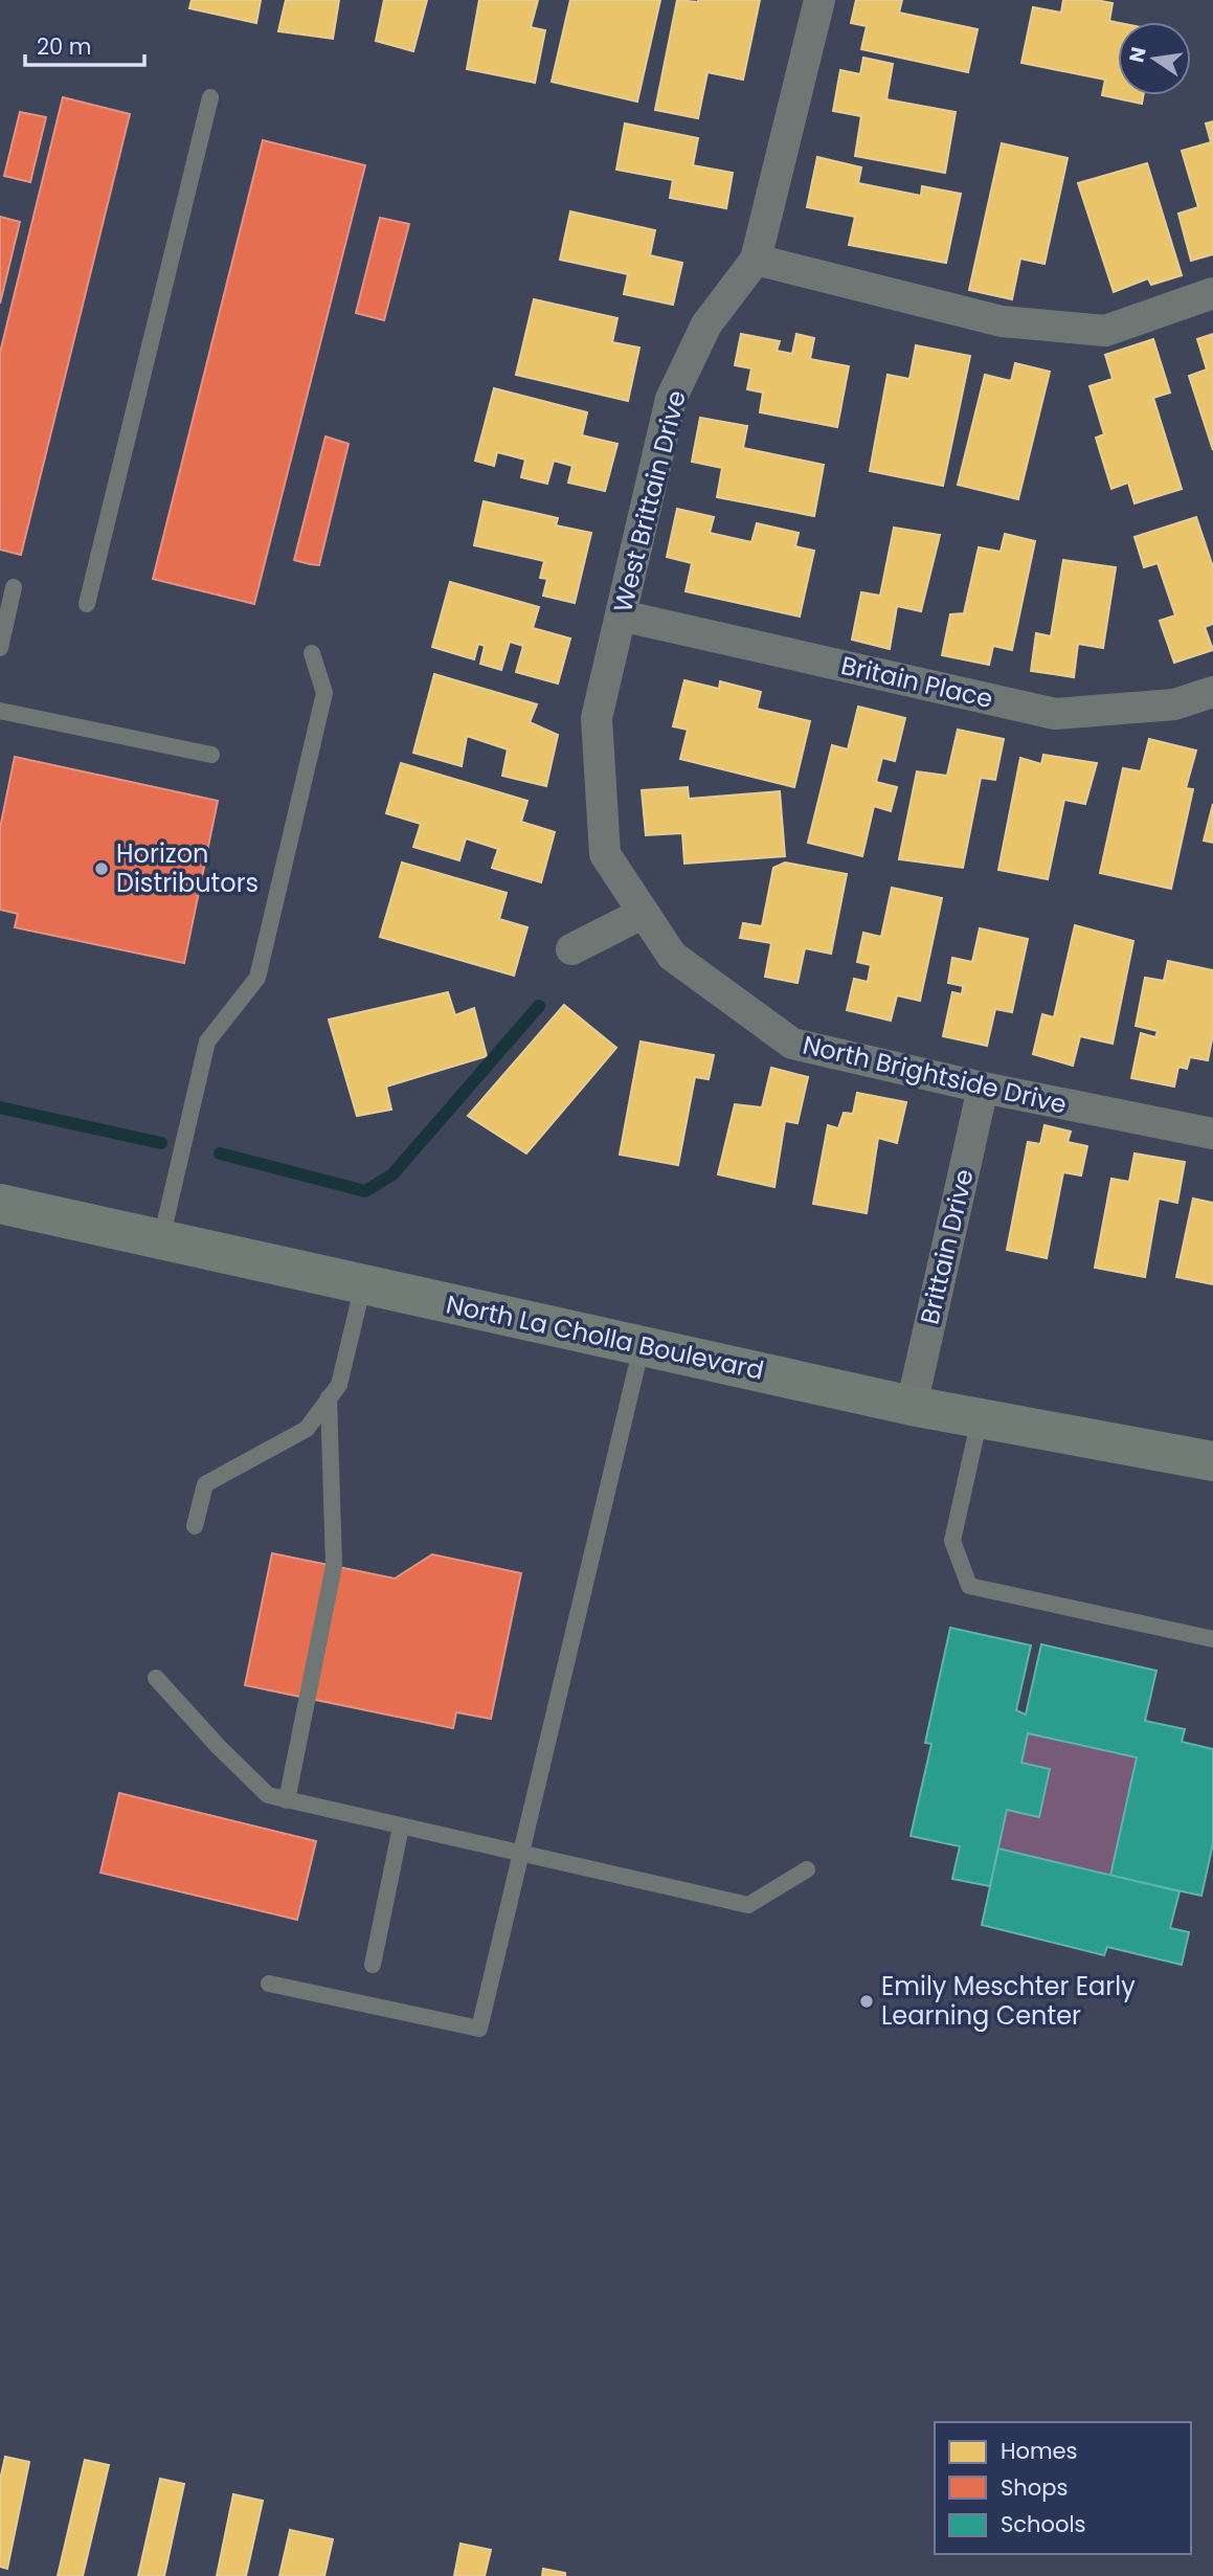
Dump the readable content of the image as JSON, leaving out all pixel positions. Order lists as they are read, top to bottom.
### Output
{
  "streets": {
    "street": [
      "West Brittain Drive",
      "Britain Place",
      "North Brightside Drive",
      "Brittain Drive",
      "North La Cholla Boulevard"
    ]
  },
  "crossings": [
    ["West Brittain Drive", "Britain Place"],
    ["West Brittain Drive", "North Brightside Drive"],
    ["North Brightside Drive", "Brittain Drive"],
    ["Brittain Drive", "North La Cholla Boulevard"]
  ],
  "places": ["Horizon Distributors", "Emily Meschter Early Learning Center"],
  "legend": ["Homes", "Shops", "Schools"],
  "scale_bar": "20 m",
  "north": "left"
}
